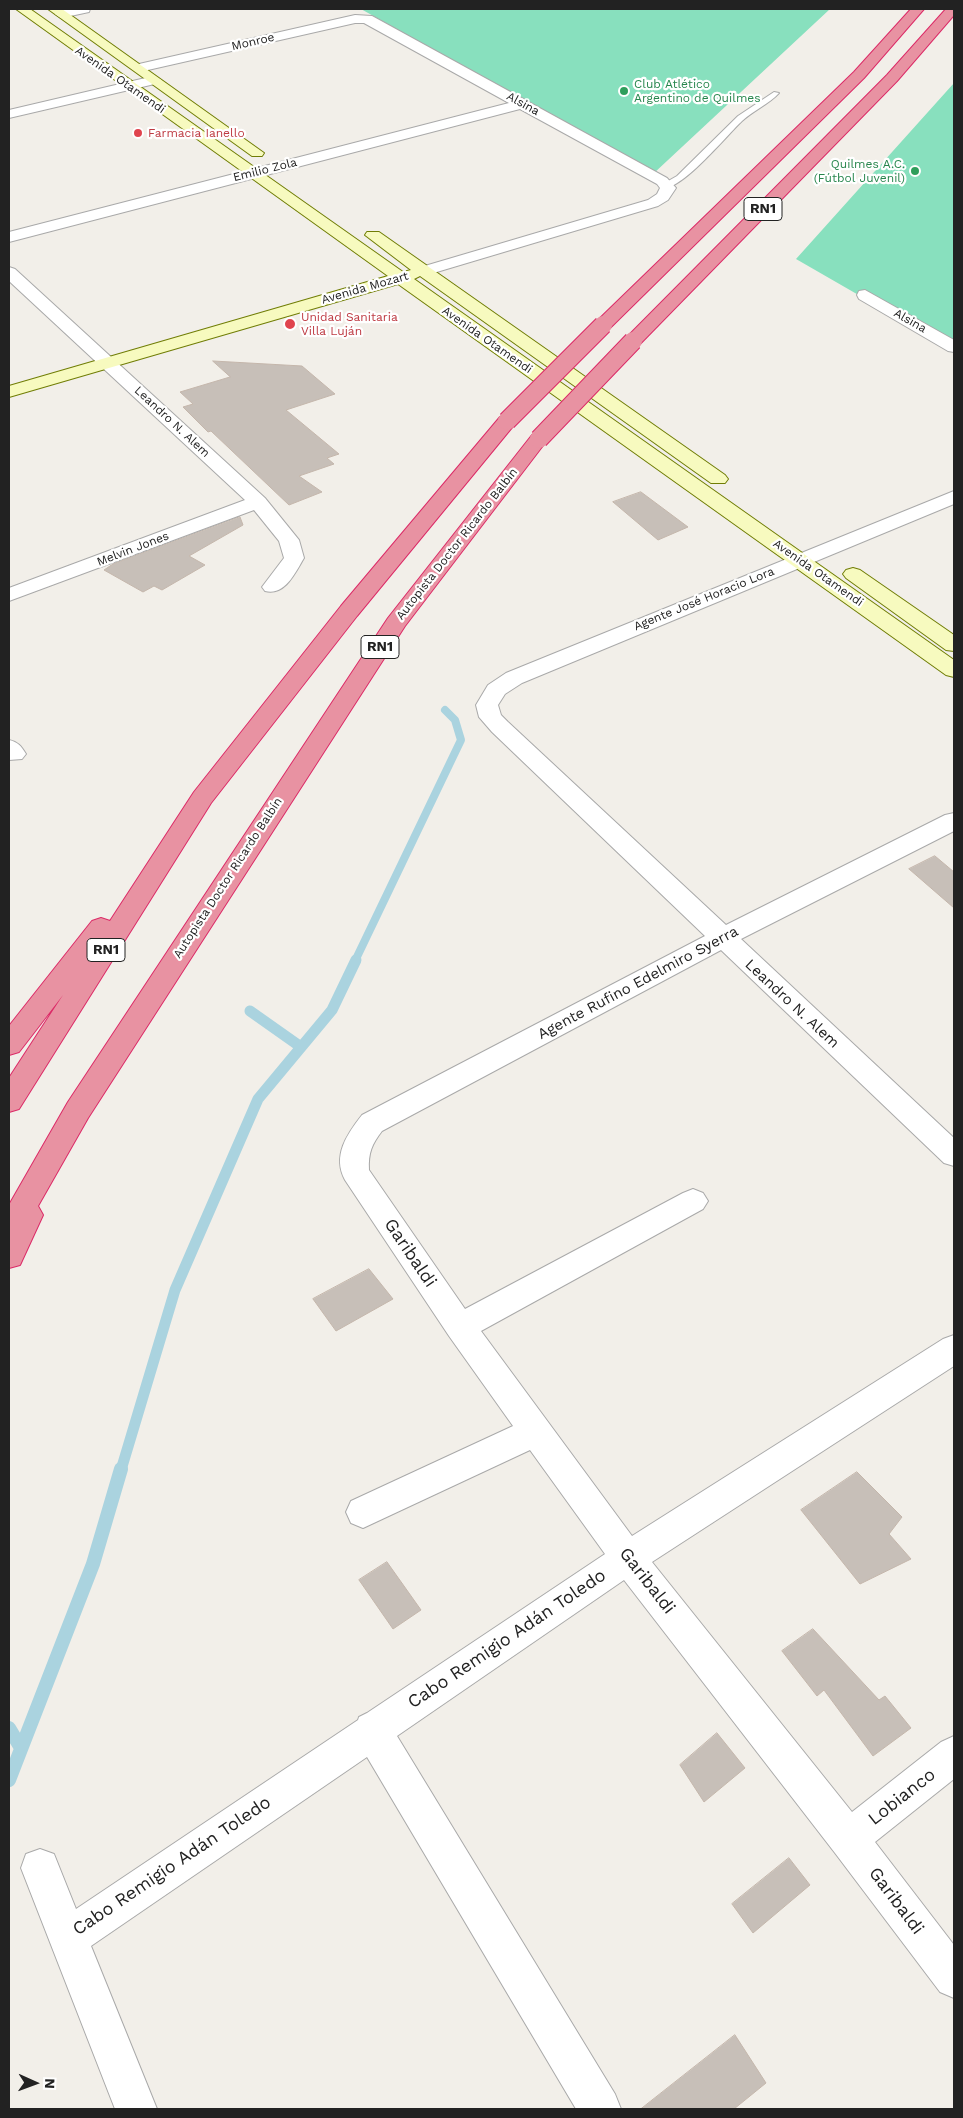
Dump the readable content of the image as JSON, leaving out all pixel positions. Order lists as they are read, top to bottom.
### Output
{
  "streets": {
    "highway": ["RN1", "Autopista Doctor Ricardo Balbín"],
    "main road": ["Avenida Otamendi", "Avenida Mozart"],
    "street": [
      "Monroe",
      "Alsina",
      "Emilio Zola",
      "Leandro N. Alem",
      "Melvin Jones",
      "Agente José Horacio Lora",
      "Agente Rufino Edelmiro Syerra",
      "Garibaldi",
      "Cabo Remigio Adán Toledo",
      "Lobianco"
    ]
  },
  "crossings": [
    ["Monroe", "Avenida Otamendi"],
    ["Monroe", "Alsina"],
    ["Avenida Otamendi", "Emilio Zola"],
    ["Avenida Otamendi", "Avenida Mozart"],
    ["Avenida Otamendi", "Agente José Horacio Lora"],
    ["Alsina", "Emilio Zola"],
    ["Alsina", "Avenida Mozart"],
    ["Avenida Mozart", "Leandro N. Alem"],
    ["Leandro N. Alem", "Melvin Jones"],
    ["Leandro N. Alem", "Agente José Horacio Lora"],
    ["Leandro N. Alem", "Agente Rufino Edelmiro Syerra"],
    ["Agente Rufino Edelmiro Syerra", "Garibaldi"],
    ["Garibaldi", "Cabo Remigio Adán Toledo"],
    ["Garibaldi", "Lobianco"]
  ],
  "places": [
    "Club Atlético Argentino de Quilmes",
    "Farmacia Ianello",
    "Quilmes A.C. (Fútbol Juvenil)",
    "Unidad Sanitaria Villa Luján"
  ],
  "north": "right"
}
